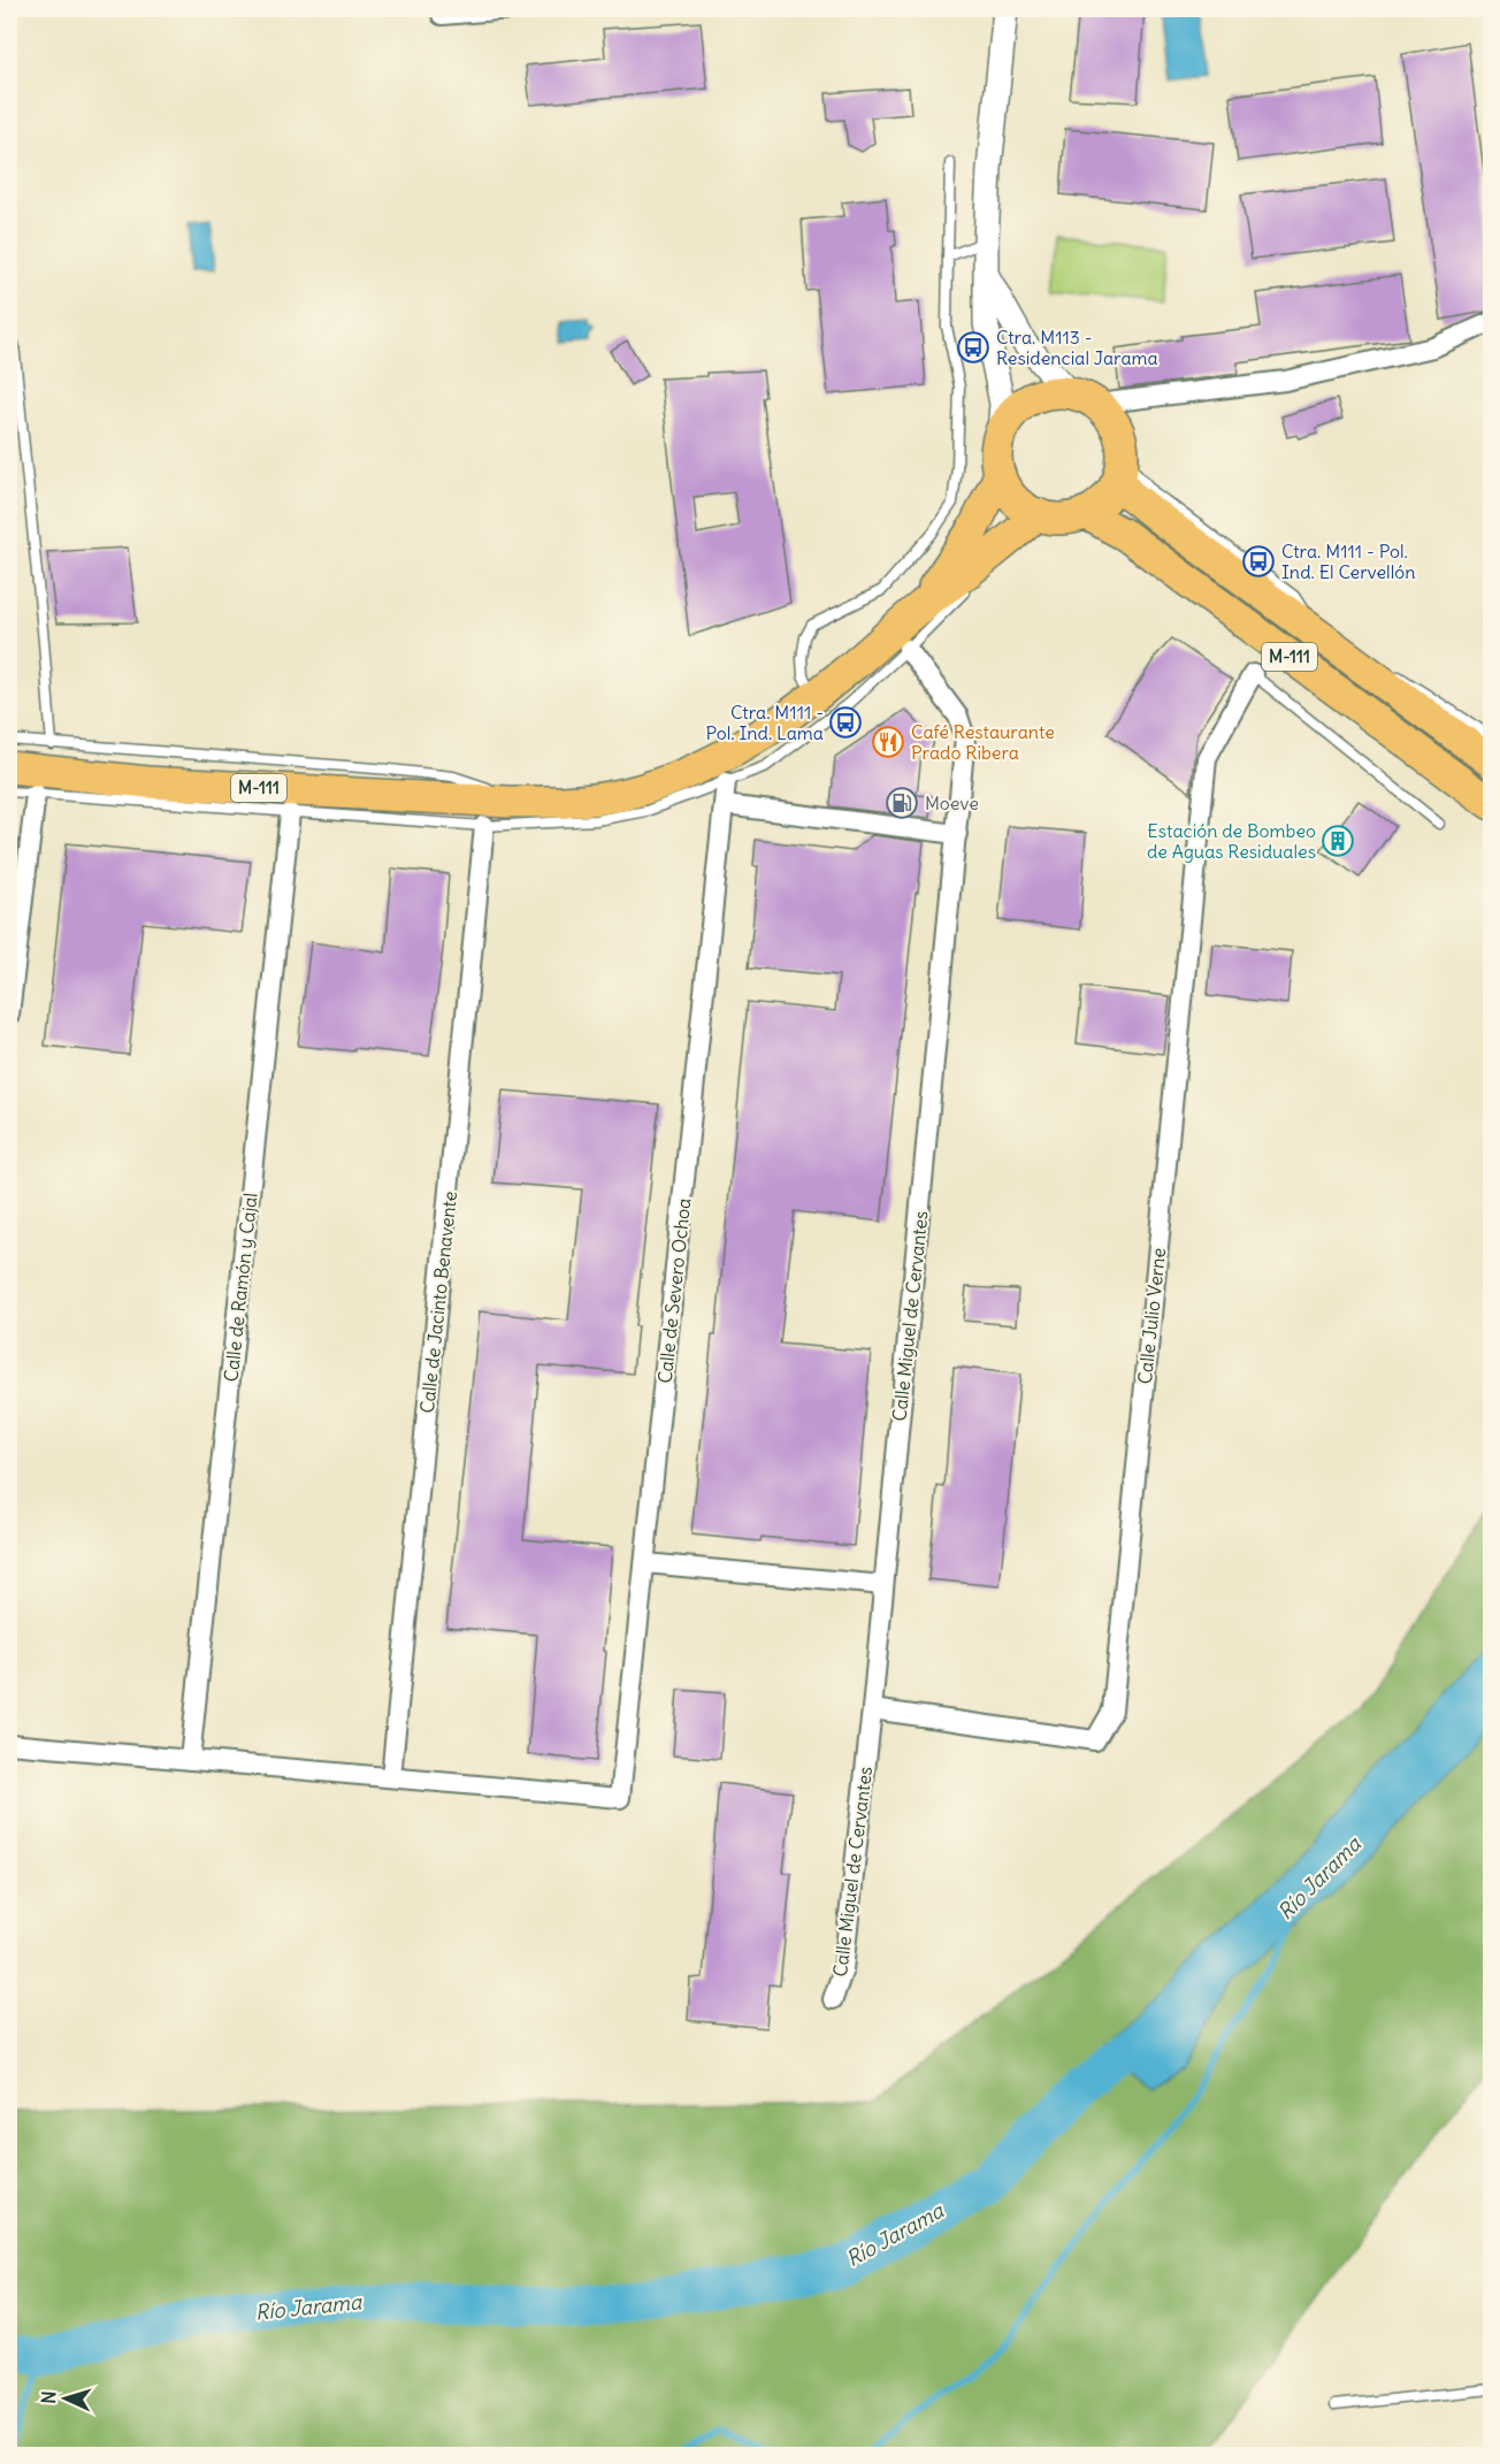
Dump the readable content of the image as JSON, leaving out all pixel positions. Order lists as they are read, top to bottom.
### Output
{
  "streets": {
    "main road": ["M-111"],
    "street": [
      "Calle de Ramón y Cajal",
      "Calle de Severo Ochoa",
      "Calle de Jacinto Benavente",
      "Calle Miguel de Cervantes",
      "Calle Julio Verne"
    ]
  },
  "crossings": [
    ["Calle de Severo Ochoa", "Calle de Jacinto Benavente"],
    ["Calle Miguel de Cervantes", "Calle Julio Verne"]
  ],
  "water": ["Río Jarama"],
  "places": {
    "bus stop": ["Ctra. M113 - Residencial Jarama", "Ctra. M111 - Pol. Ind. El Cervellón", "Ctra. M111 - Pol. Ind. Lama"],
    "restaurant": ["Café Restaurante Prado Ribera"],
    "fuel station": ["Moeve"],
    "building": ["Estación de Bombeo de Aguas Residuales"]
  },
  "north": "left"
}
